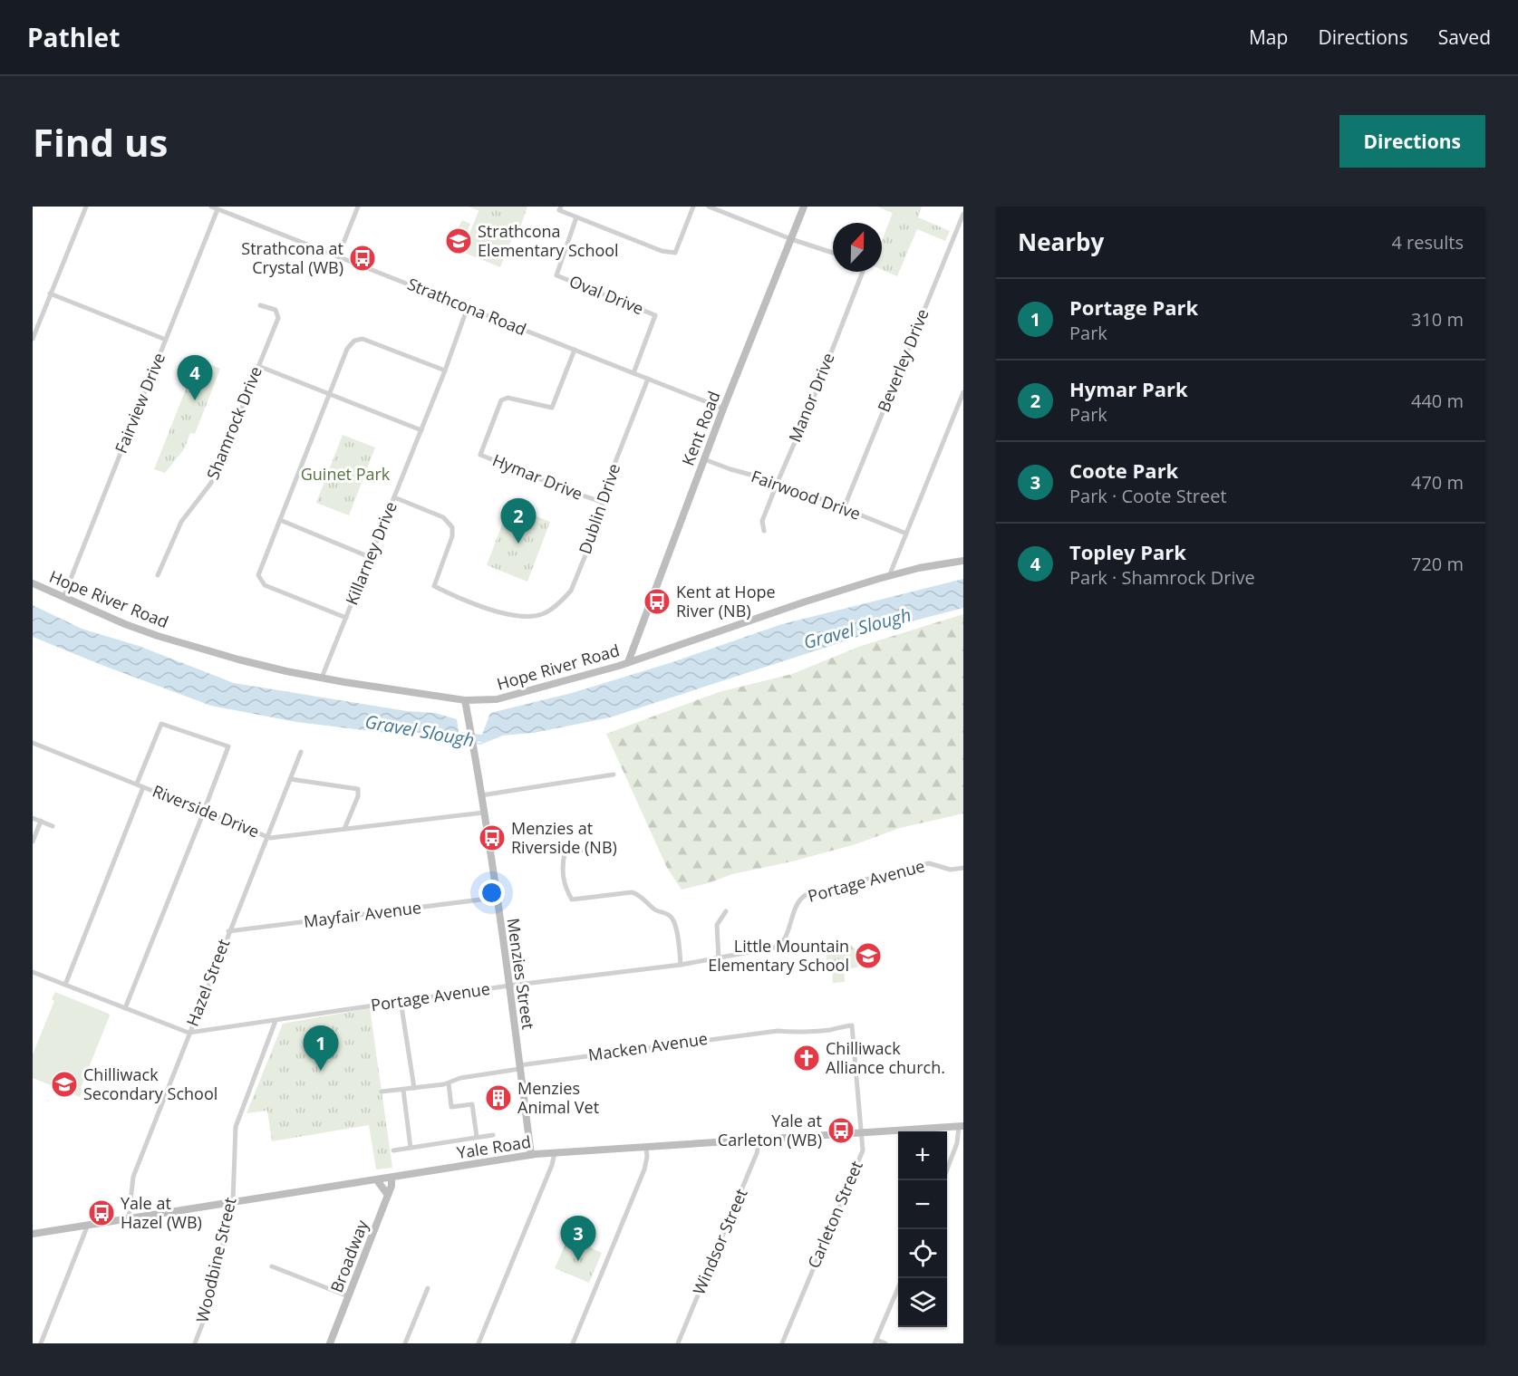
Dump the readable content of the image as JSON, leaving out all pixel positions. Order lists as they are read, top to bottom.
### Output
{
  "streets": {
    "street": [
      "Oval Drive",
      "Strathcona Road",
      "Beverley Drive",
      "Manor Drive",
      "Fairview Drive",
      "Shamrock Drive",
      "Kent Road",
      "Hymar Drive",
      "Fairwood Drive",
      "Dublin Drive",
      "Killarney Drive",
      "Hope River Road",
      "Riverside Drive",
      "Portage Avenue",
      "Mayfair Avenue",
      "Menzies Street",
      "Hazel Street",
      "Macken Avenue",
      "Yale Road",
      "Carleton Street",
      "Windsor Street",
      "Broadway",
      "Woodbine Street"
    ]
  },
  "crossings": [
    ["Oval Drive", "Strathcona Road"],
    ["Strathcona Road", "Fairview Drive"],
    ["Strathcona Road", "Kent Road"],
    ["Strathcona Road", "Hymar Drive"],
    ["Strathcona Road", "Dublin Drive"],
    ["Strathcona Road", "Killarney Drive"],
    ["Beverley Drive", "Fairwood Drive"],
    ["Manor Drive", "Fairwood Drive"],
    ["Fairview Drive", "Hope River Road"],
    ["Kent Road", "Fairwood Drive"],
    ["Kent Road", "Hope River Road"],
    ["Hymar Drive", "Dublin Drive"],
    ["Dublin Drive", "Killarney Drive"],
    ["Killarney Drive", "Hope River Road"],
    ["Hope River Road", "Menzies Street"],
    ["Riverside Drive", "Menzies Street"],
    ["Riverside Drive", "Hazel Street"],
    ["Portage Avenue", "Menzies Street"],
    ["Portage Avenue", "Hazel Street"],
    ["Portage Avenue", "Woodbine Street"],
    ["Mayfair Avenue", "Menzies Street"],
    ["Mayfair Avenue", "Hazel Street"],
    ["Menzies Street", "Macken Avenue"],
    ["Menzies Street", "Yale Road"],
    ["Hazel Street", "Yale Road"],
    ["Macken Avenue", "Carleton Street"],
    ["Yale Road", "Carleton Street"],
    ["Yale Road", "Windsor Street"],
    ["Yale Road", "Broadway"],
    ["Yale Road", "Woodbine Street"]
  ],
  "water": ["Gravel Slough"],
  "parks": ["Guinet Park"],
  "places": {
    "school or university": ["Strathcona Elementary School", "Little Mountain Elementary School", "Chilliwack Secondary School"],
    "bus stop": [
      "Strathcona at Crystal (WB)",
      "Kent at Hope River (NB)",
      "Menzies at Riverside (NB)",
      "Yale at Carleton (WB)",
      "Yale at Hazel (WB)"
    ],
    "church": ["Chilliwack Alliance church."],
    "building": ["Menzies Animal Vet"]
  },
  "north": "top",
  "page": {
    "header": "Pathlet",
    "nav": ["Map", "Directions", "Saved"],
    "buttons": "Directions",
    "title": "Find us",
    "heading": ["Nearby", "4 results"],
    "list": [
      {
        "mark": "1",
        "name": "Portage Park",
        "note": "Park",
        "value": "310 m"
      },
      {
        "mark": "2",
        "name": "Hymar Park",
        "note": "Park",
        "value": "440 m"
      },
      {
        "mark": "3",
        "name": "Coote Park",
        "note": "Park · Coote Street",
        "value": "470 m"
      },
      {
        "mark": "4",
        "name": "Topley Park",
        "note": "Park · Shamrock Drive",
        "value": "720 m"
      }
    ],
    "pins": [
      "4",
      "2",
      "1",
      "3"
    ],
    "map_buttons": ["+", "−"]
  }
}
